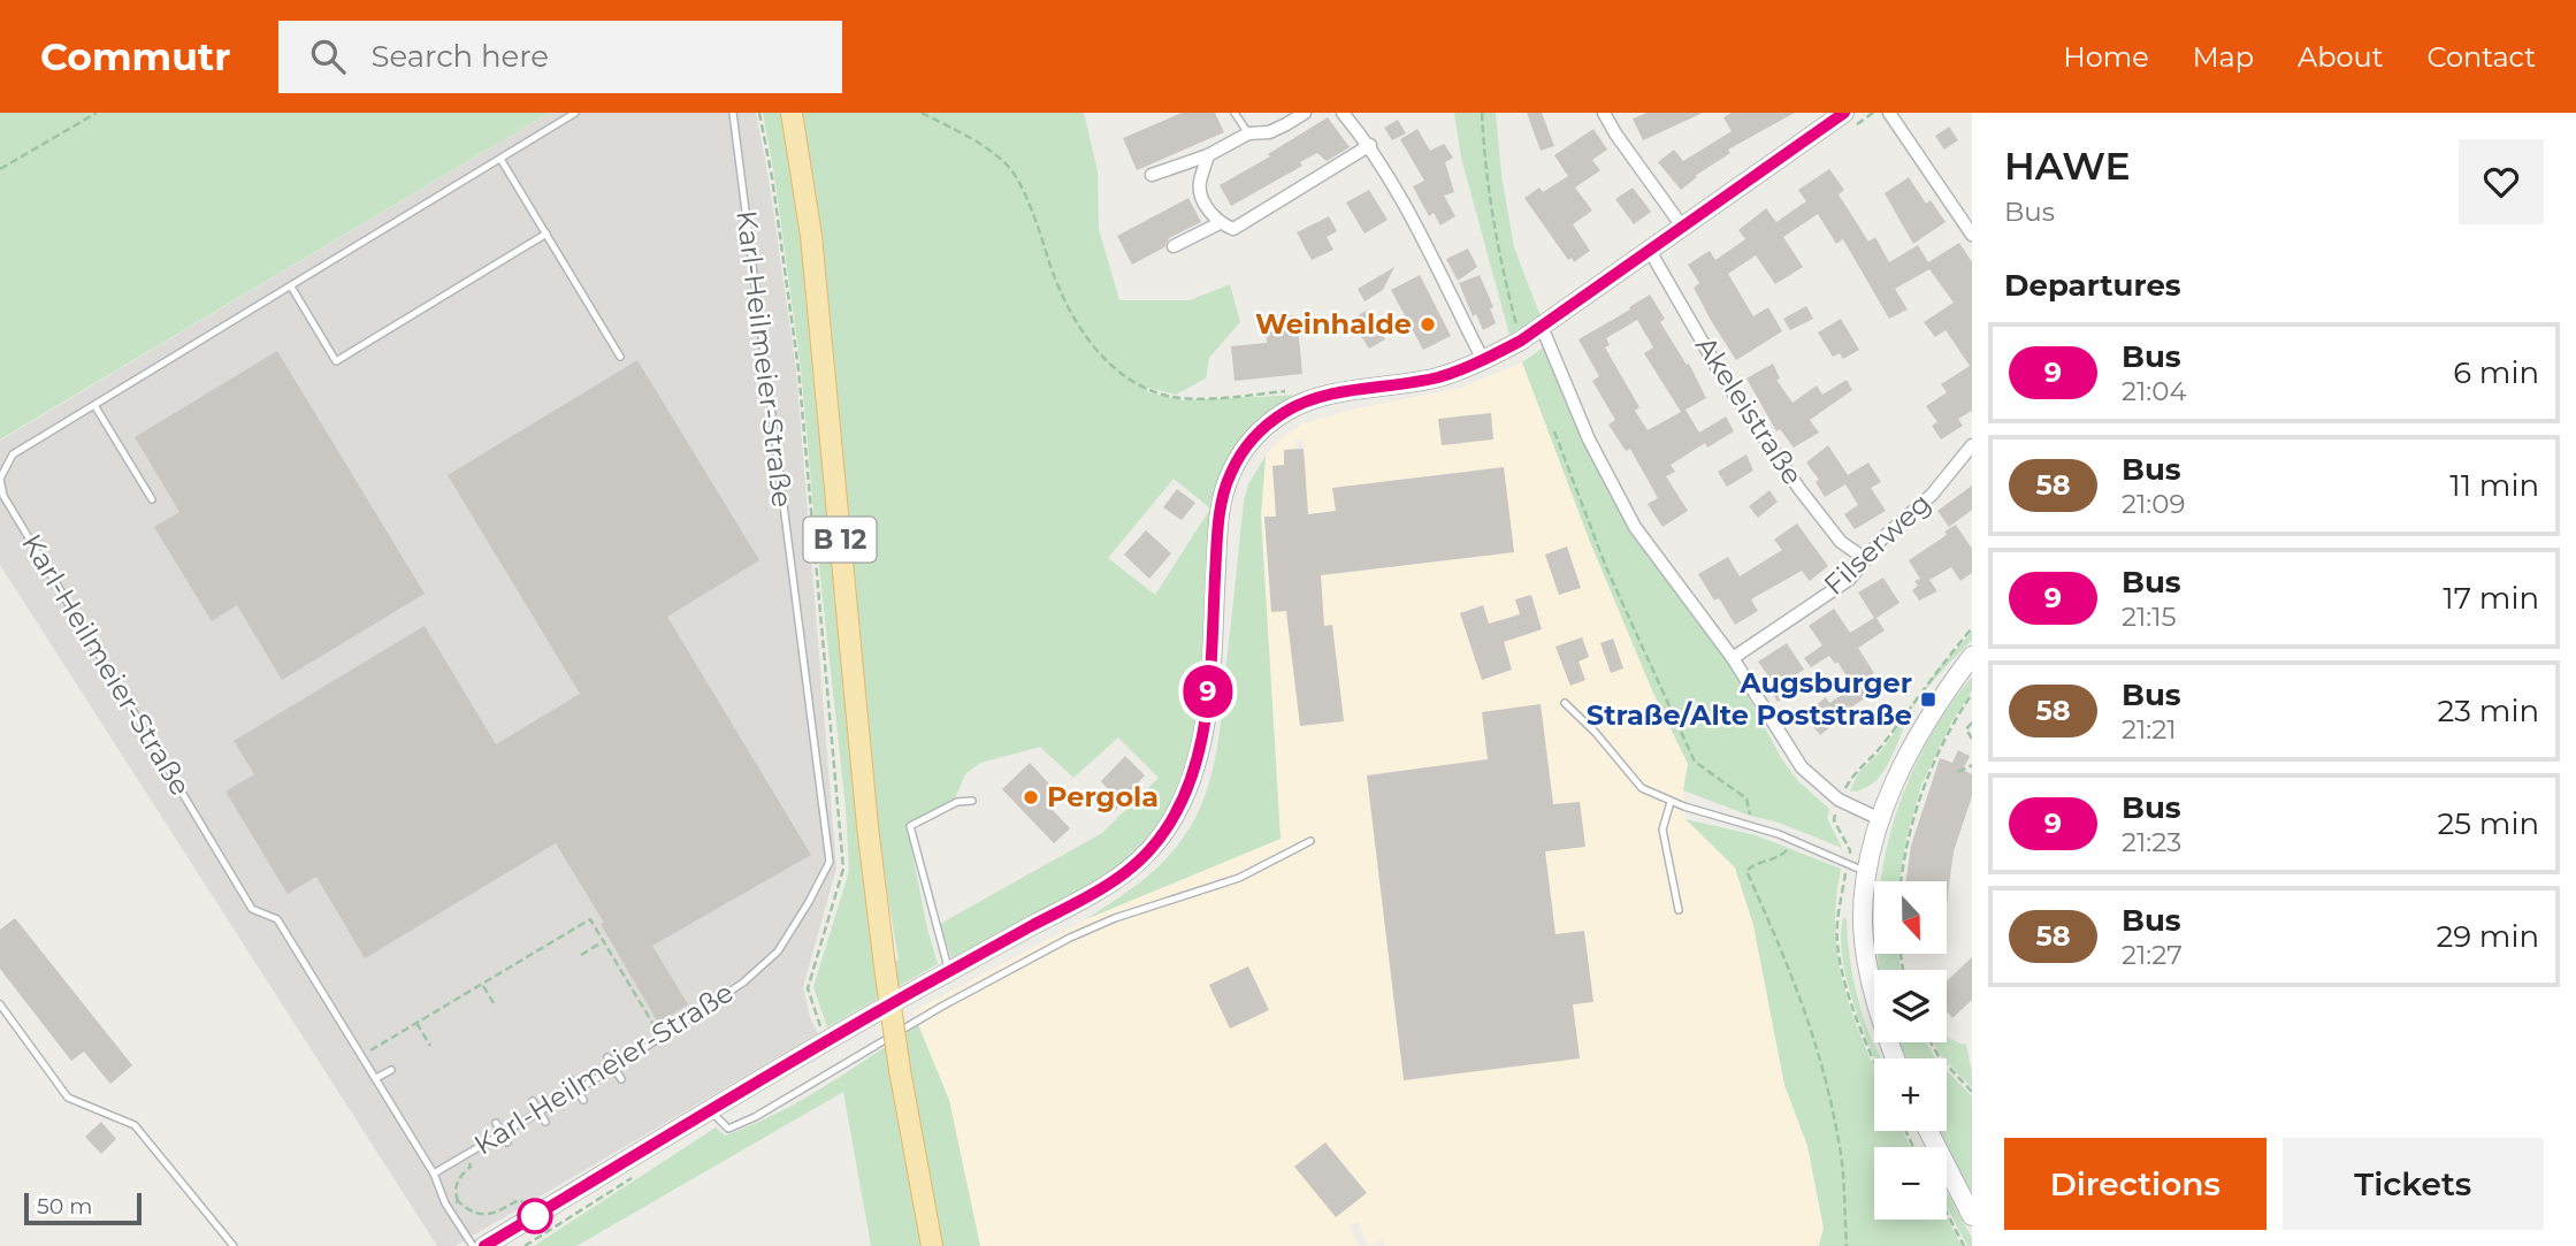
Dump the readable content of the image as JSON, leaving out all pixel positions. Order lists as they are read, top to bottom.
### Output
{
  "streets": {
    "main road": ["B 12"],
    "street": ["Akeleistraße", "Filserweg"],
    "lane": ["Karl-Heilmeier-Straße"]
  },
  "crossings": [
    ["Akeleistraße", "Filserweg"]
  ],
  "places": {
    "other": ["Weinhalde", "Pergola"],
    "transit": ["Augsburger Straße/Alte Poststraße"]
  },
  "lines": ["bus line 9"],
  "scale_bar": "50 m",
  "north": "bottom",
  "page": {
    "header": "Commutr",
    "search": "Search here",
    "nav": [
      "Home",
      "Map",
      "About",
      "Contact"
    ],
    "on_map": "9",
    "heading": [
      ["HAWE", "Bus"],
      "Departures"
    ],
    "list": [
      {
        "mark": "9",
        "name": "Bus",
        "note": "21:04",
        "value": "6 min"
      },
      {
        "mark": "58",
        "name": "Bus",
        "note": "21:09",
        "value": "11 min"
      },
      {
        "mark": "9",
        "name": "Bus",
        "note": "21:15",
        "value": "17 min"
      },
      {
        "mark": "58",
        "name": "Bus",
        "note": "21:21",
        "value": "23 min"
      },
      {
        "mark": "9",
        "name": "Bus",
        "note": "21:23",
        "value": "25 min"
      },
      {
        "mark": "58",
        "name": "Bus",
        "note": "21:27",
        "value": "29 min"
      }
    ],
    "map_buttons": ["+", "−"],
    "buttons": ["Directions", "Tickets"],
    "scale": "50 m"
  }
}
